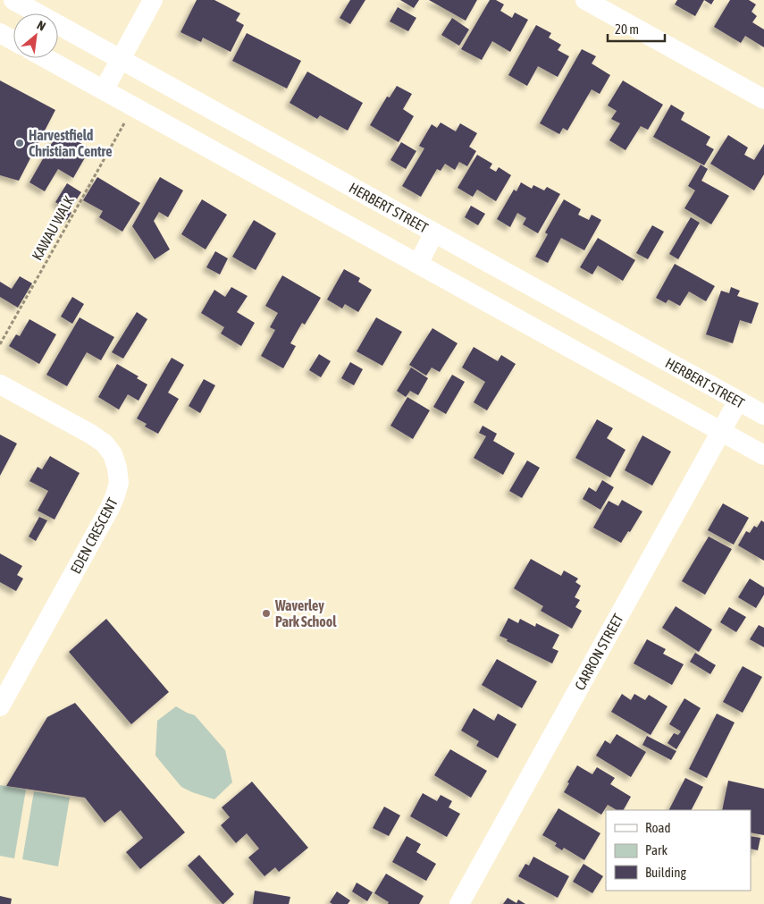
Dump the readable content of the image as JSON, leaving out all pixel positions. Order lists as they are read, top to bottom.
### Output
{
  "streets": {
    "street": ["HERBERT STREET", "EDEN CRESCENT", "CARRON STREET"],
    "path": ["KAWAU WALK"]
  },
  "crossings": [
    ["HERBERT STREET", "CARRON STREET"]
  ],
  "places": ["Harvestfield Christian Centre", "Waverley Park School"],
  "legend": ["Road", "Park", "Building"],
  "scale_bar": "20 m",
  "north": "top right"
}
